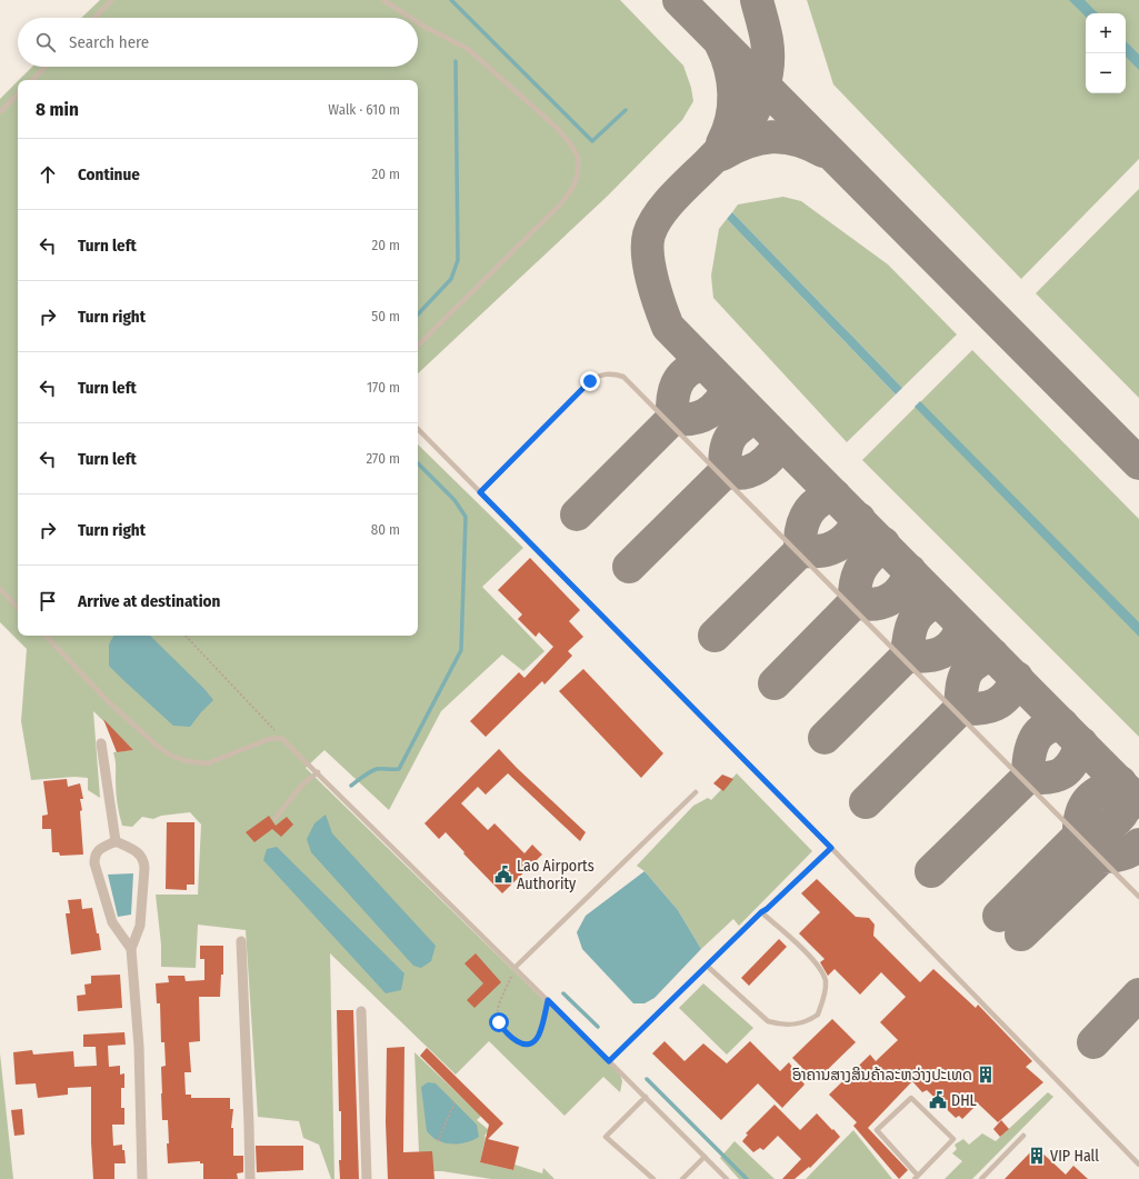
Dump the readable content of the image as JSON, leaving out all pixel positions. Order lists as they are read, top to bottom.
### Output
{
  "places": {
    "public building": ["Lao Airports Authority", "DHL"],
    "building": ["ົອາຄານສາງສິນຄ້າລະຫວ່າງປະເທດ", "VIP Hall"]
  },
  "page": {
    "map_buttons": ["+", "−"],
    "search": "Search here",
    "heading": ["8 min", "Walk · 610 m"],
    "list": [
      ["Continue", "20 m"],
      ["Turn left", "20 m"],
      ["Turn right", "50 m"],
      ["Turn left", "170 m"],
      ["Turn left", "270 m"],
      ["Turn right", "80 m"],
      "Arrive at destination"
    ]
  }
}
